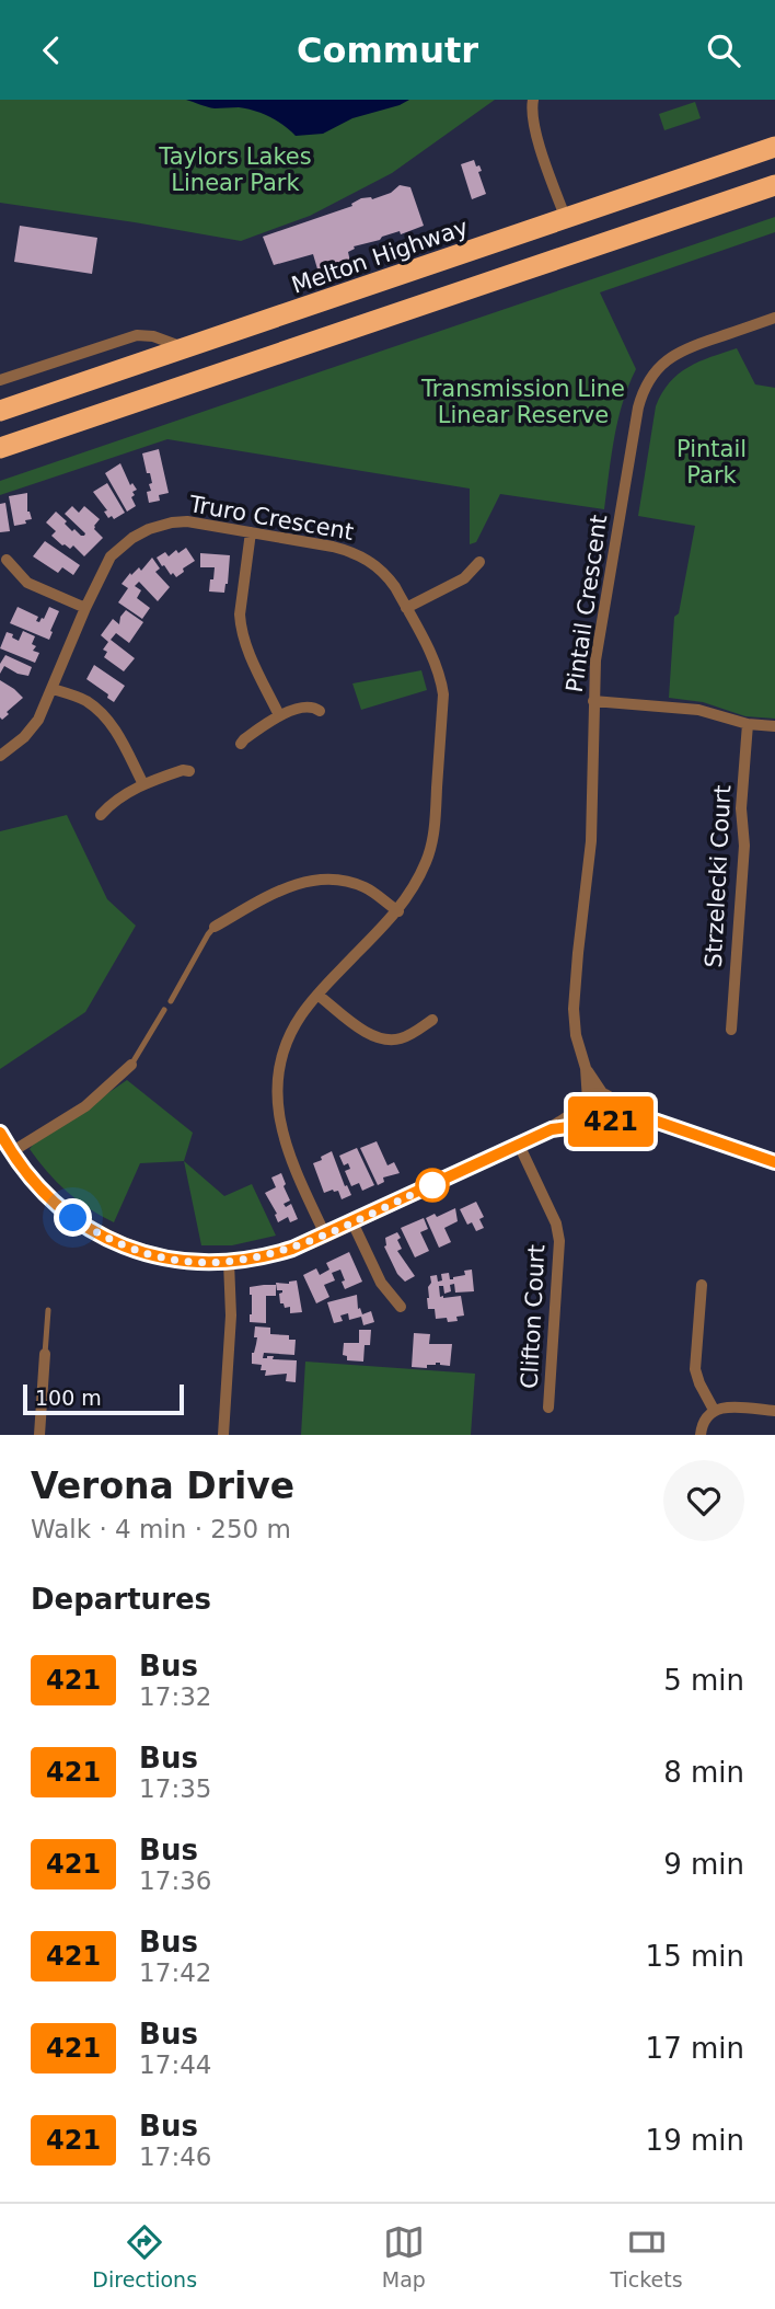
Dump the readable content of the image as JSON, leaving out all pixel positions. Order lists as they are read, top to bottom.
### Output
{
  "streets": {
    "highway": ["Melton Highway"],
    "street": [
      "Truro Crescent",
      "Pintail Crescent",
      "Strzelecki Court",
      "Clifton Court"
    ]
  },
  "parks": ["Taylors Lakes Linear Park", "Transmission Line Linear Reserve", "Pintail Park"],
  "lines": ["bus line 421"],
  "scale_bar": "100 m",
  "page": {
    "header": "Commutr",
    "on_map": "421",
    "scale": "100 m",
    "heading": [
      ["Verona Drive", "Walk · 4 min · 250 m"],
      "Departures"
    ],
    "list": [
      {
        "mark": "421",
        "name": "Bus",
        "note": "17:32",
        "value": "5 min"
      },
      {
        "mark": "421",
        "name": "Bus",
        "note": "17:35",
        "value": "8 min"
      },
      {
        "mark": "421",
        "name": "Bus",
        "note": "17:36",
        "value": "9 min"
      },
      {
        "mark": "421",
        "name": "Bus",
        "note": "17:42",
        "value": "15 min"
      },
      {
        "mark": "421",
        "name": "Bus",
        "note": "17:44",
        "value": "17 min"
      },
      {
        "mark": "421",
        "name": "Bus",
        "note": "17:46",
        "value": "19 min"
      }
    ],
    "tabs": ["Directions", "Map", "Tickets"]
  }
}
